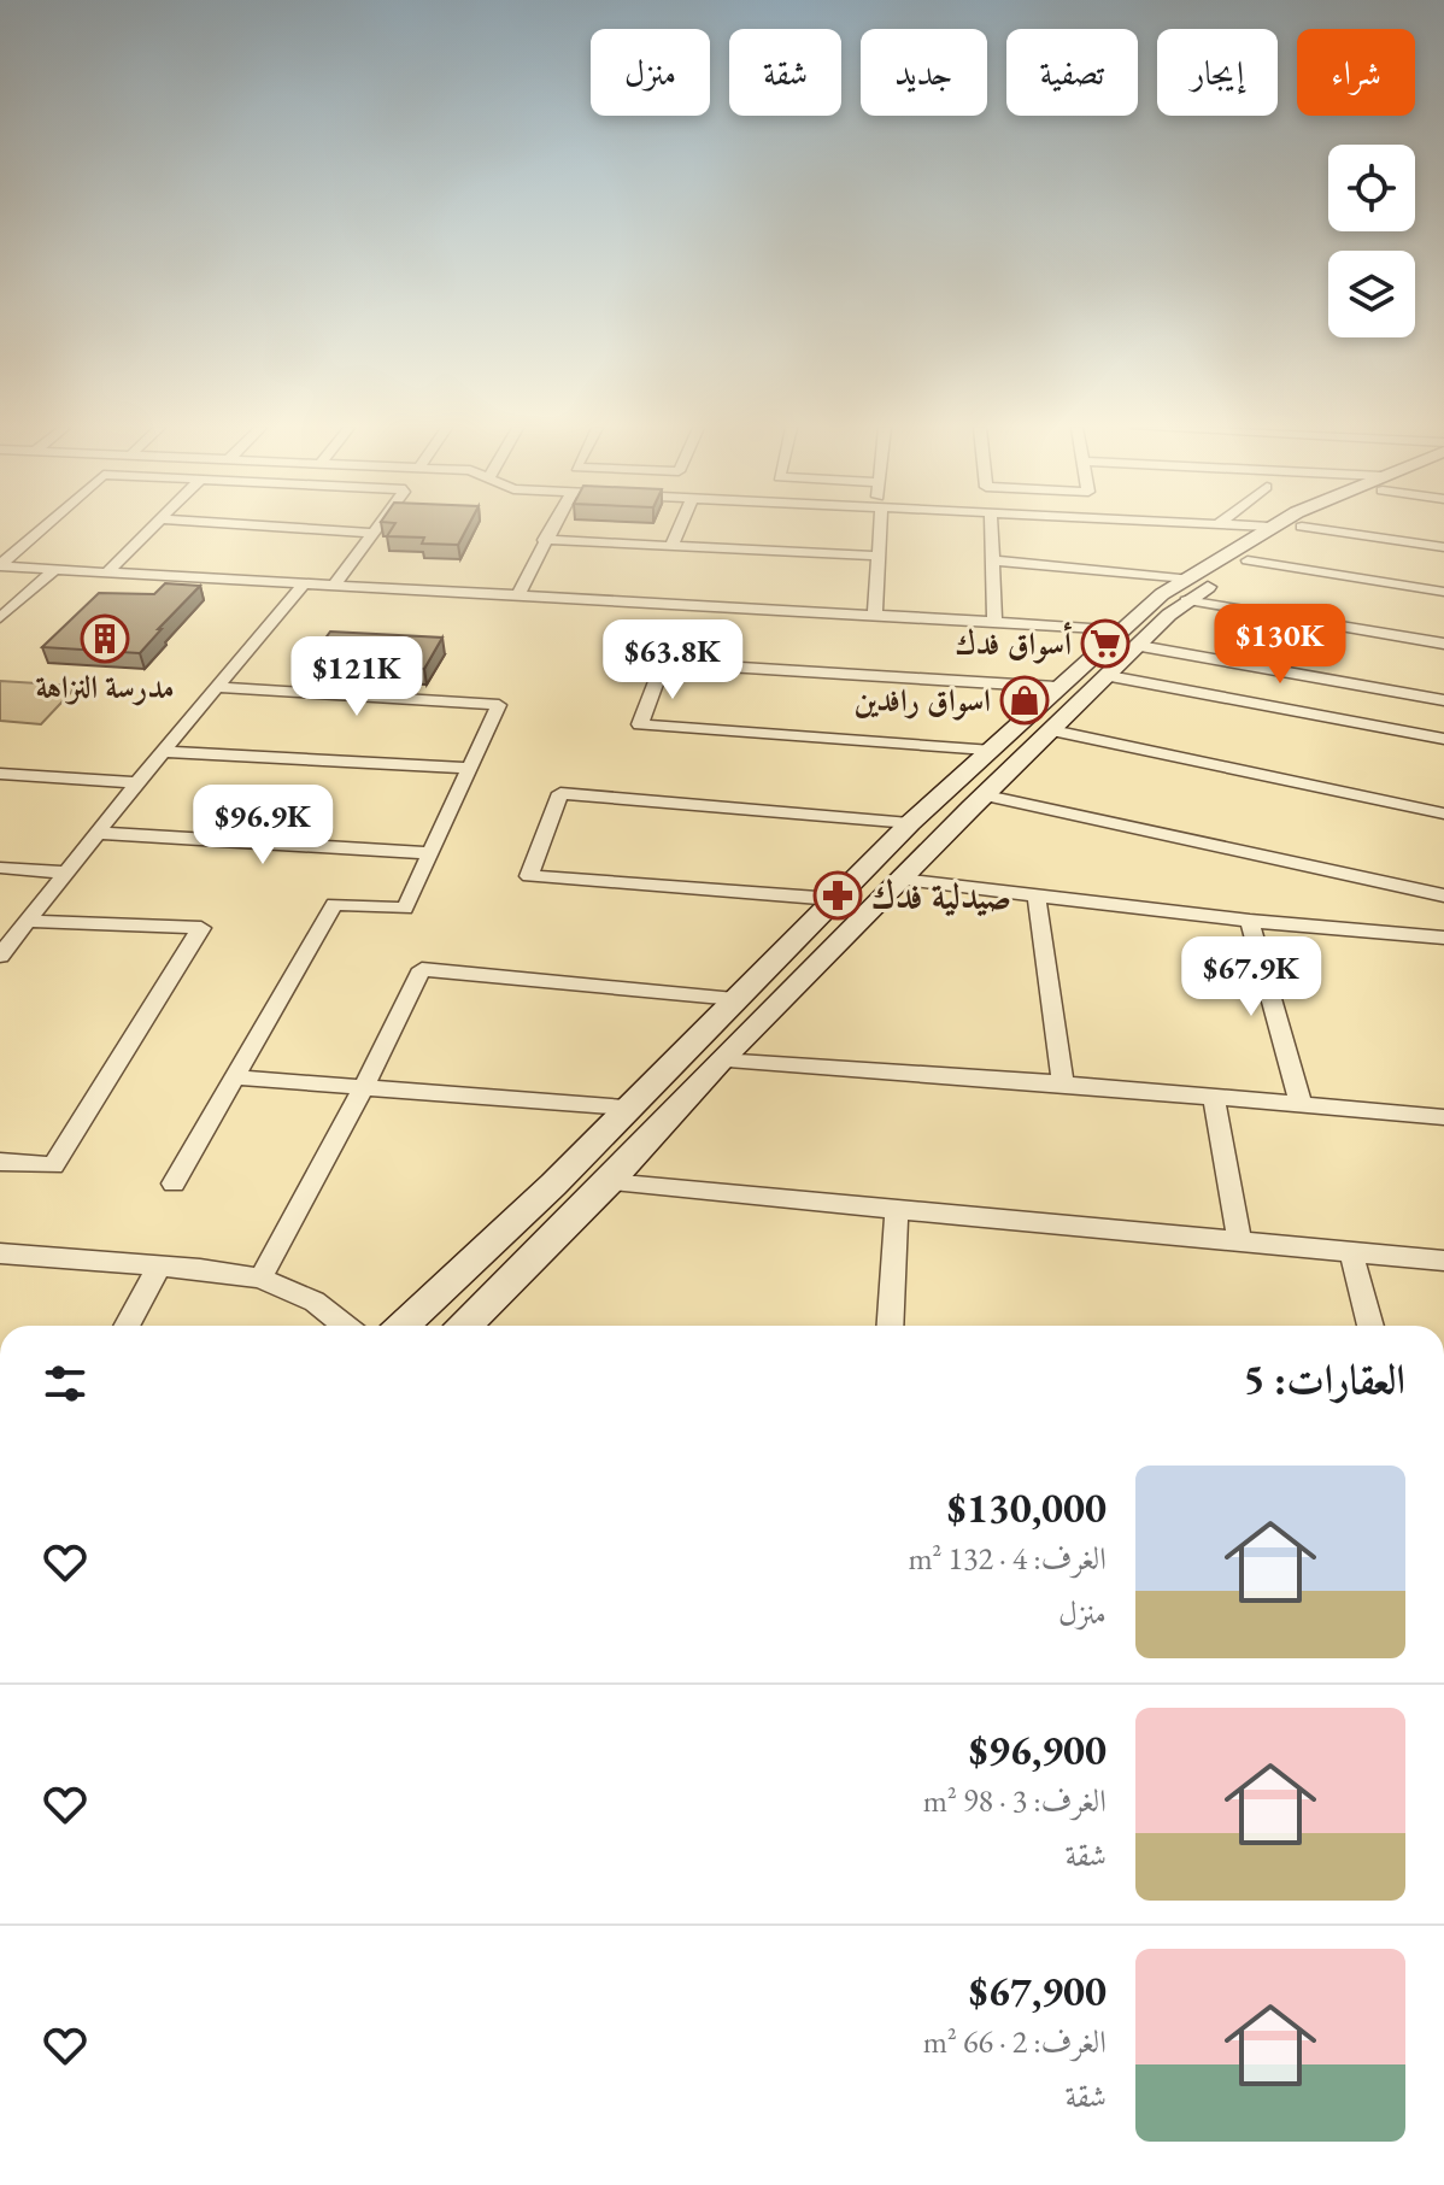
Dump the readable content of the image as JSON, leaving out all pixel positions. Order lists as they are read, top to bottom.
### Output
{
  "places": {
    "building": ["مدرسة النزاهة"],
    "supermarket": ["أسواق فدك"],
    "shop": ["اسواق رافدين"],
    "pharmacy": ["صيدلية فدك"]
  },
  "page": {
    "chip": [
      "شراء",
      "إيجار",
      "تصفية",
      "جديد",
      "شقة",
      "منزل"
    ],
    "price": [
      "$130K",
      "$63.8K",
      "$121K",
      "$96.9K",
      "$67.9K"
    ],
    "heading": "العقارات: 5",
    "list": [
      {
        "name": "$130,000",
        "note": "الغرف: 4 · 132 m² · منزل"
      },
      {
        "name": "$96,900",
        "note": "الغرف: 3 · 98 m² · شقة"
      },
      {
        "name": "$67,900",
        "note": "الغرف: 2 · 66 m² · شقة"
      }
    ]
  }
}
